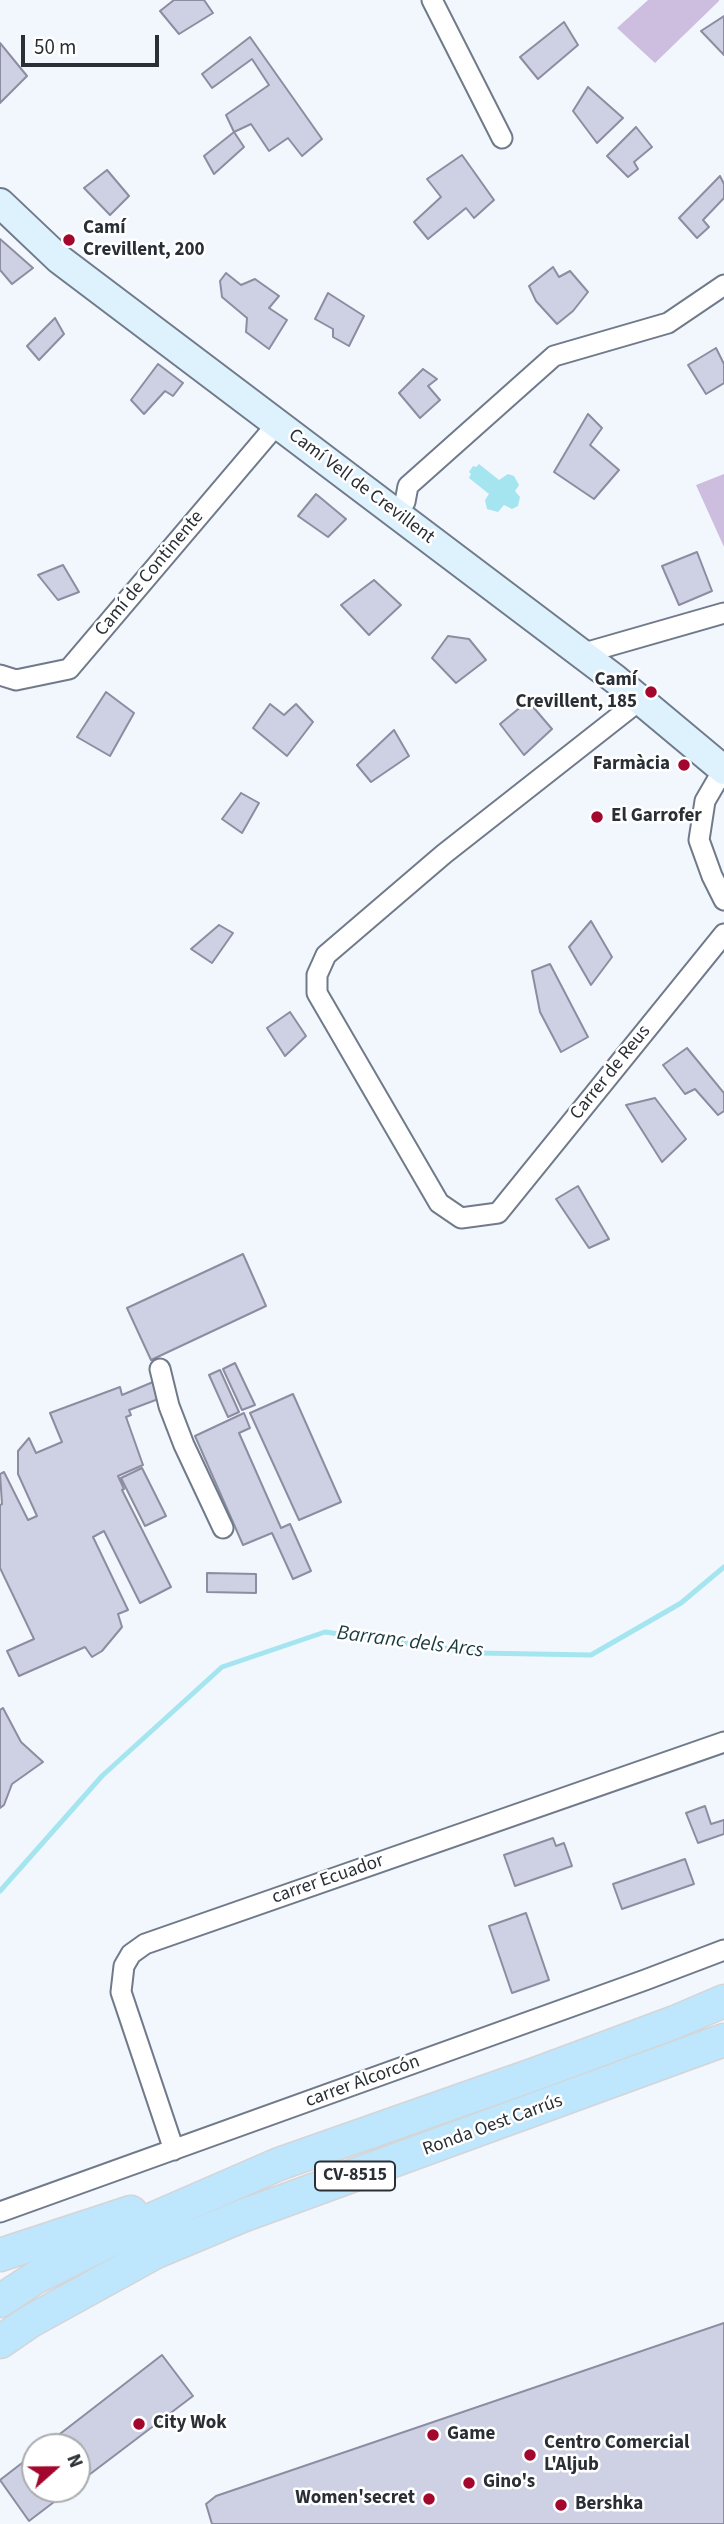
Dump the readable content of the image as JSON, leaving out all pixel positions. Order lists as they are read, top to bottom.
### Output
{
  "streets": {
    "main road": ["Ronda Oest Carrús", "CV-8515"],
    "street": [
      "Camí Vell de Crevillent",
      "Camí de Continente",
      "Carrer de Reus",
      "carrer Ecuador",
      "carrer Alcorcón"
    ]
  },
  "crossings": [
    ["Camí Vell de Crevillent", "Camí de Continente"],
    ["Camí Vell de Crevillent", "Carrer de Reus"],
    ["carrer Ecuador", "carrer Alcorcón"]
  ],
  "water": ["Barranc dels Arcs"],
  "places": [
    "Camí Crevillent, 200",
    "Camí Crevillent, 185",
    "Farmàcia",
    "El Garrofer",
    "City Wok",
    "Game",
    "Centro Comercial L'Aljub",
    "Gino's",
    "Women'secret",
    "Bershka"
  ],
  "scale_bar": "50 m",
  "north": "right"
}
